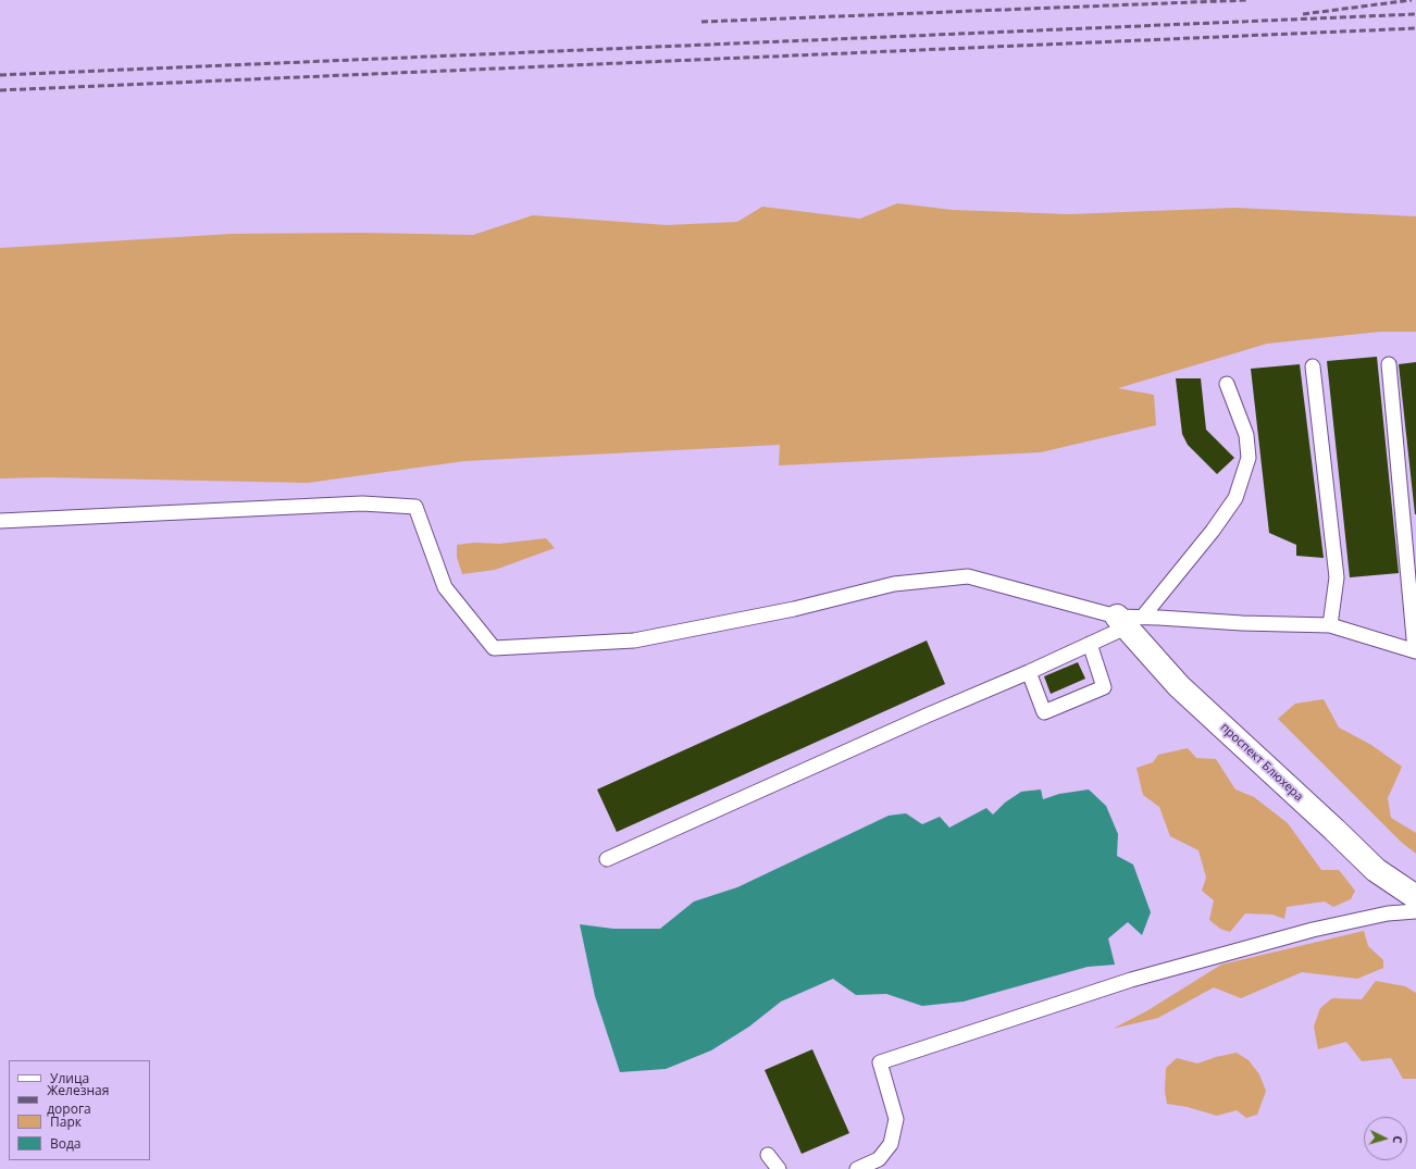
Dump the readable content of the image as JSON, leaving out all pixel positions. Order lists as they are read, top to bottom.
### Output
{
  "streets": {
    "street": ["проспект Блюхера"]
  },
  "legend": [
    "Улица",
    "Железная дорога",
    "Парк",
    "Вода"
  ],
  "north": "right"
}
